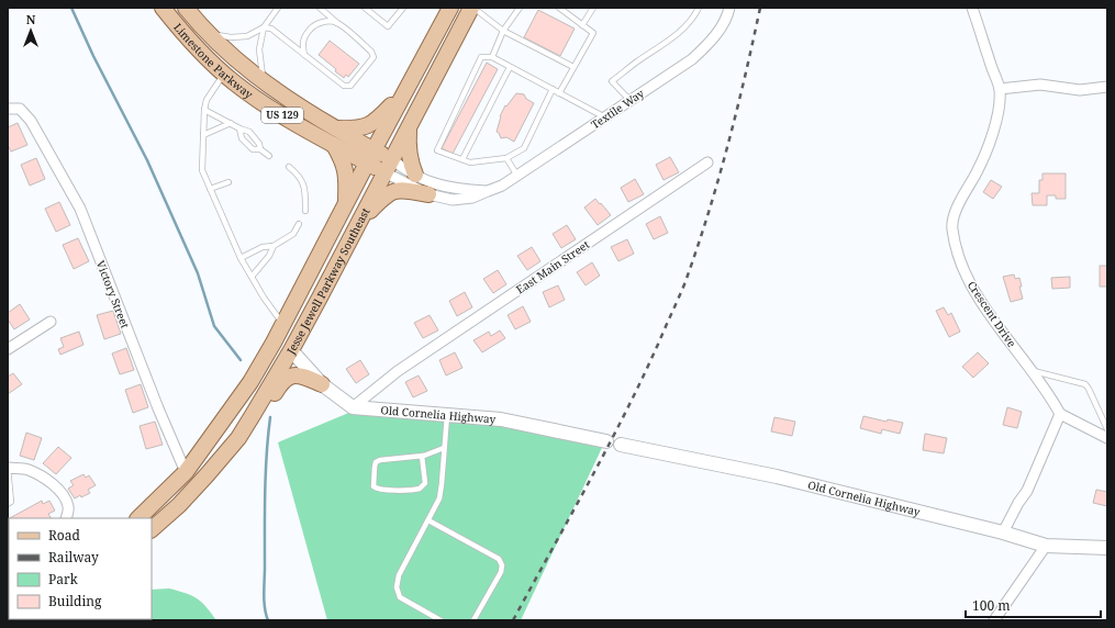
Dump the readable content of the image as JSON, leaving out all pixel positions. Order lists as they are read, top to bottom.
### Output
{
  "streets": {
    "main road": ["Limestone Parkway", "US 129", "Jesse Jewell Parkway Southeast"],
    "street": [
      "Textile Way",
      "East Main Street",
      "Victory Street",
      "Crescent Drive",
      "Old Cornelia Highway"
    ]
  },
  "crossings": [
    ["Limestone Parkway", "Textile Way"],
    ["Limestone Parkway", "Jesse Jewell Parkway Southeast"],
    ["Textile Way", "Jesse Jewell Parkway Southeast"],
    ["East Main Street", "Old Cornelia Highway"],
    ["Jesse Jewell Parkway Southeast", "Victory Street"]
  ],
  "legend": [
    "Road",
    "Railway",
    "Park",
    "Building"
  ],
  "scale_bar": "100 m",
  "north": "top"
}
